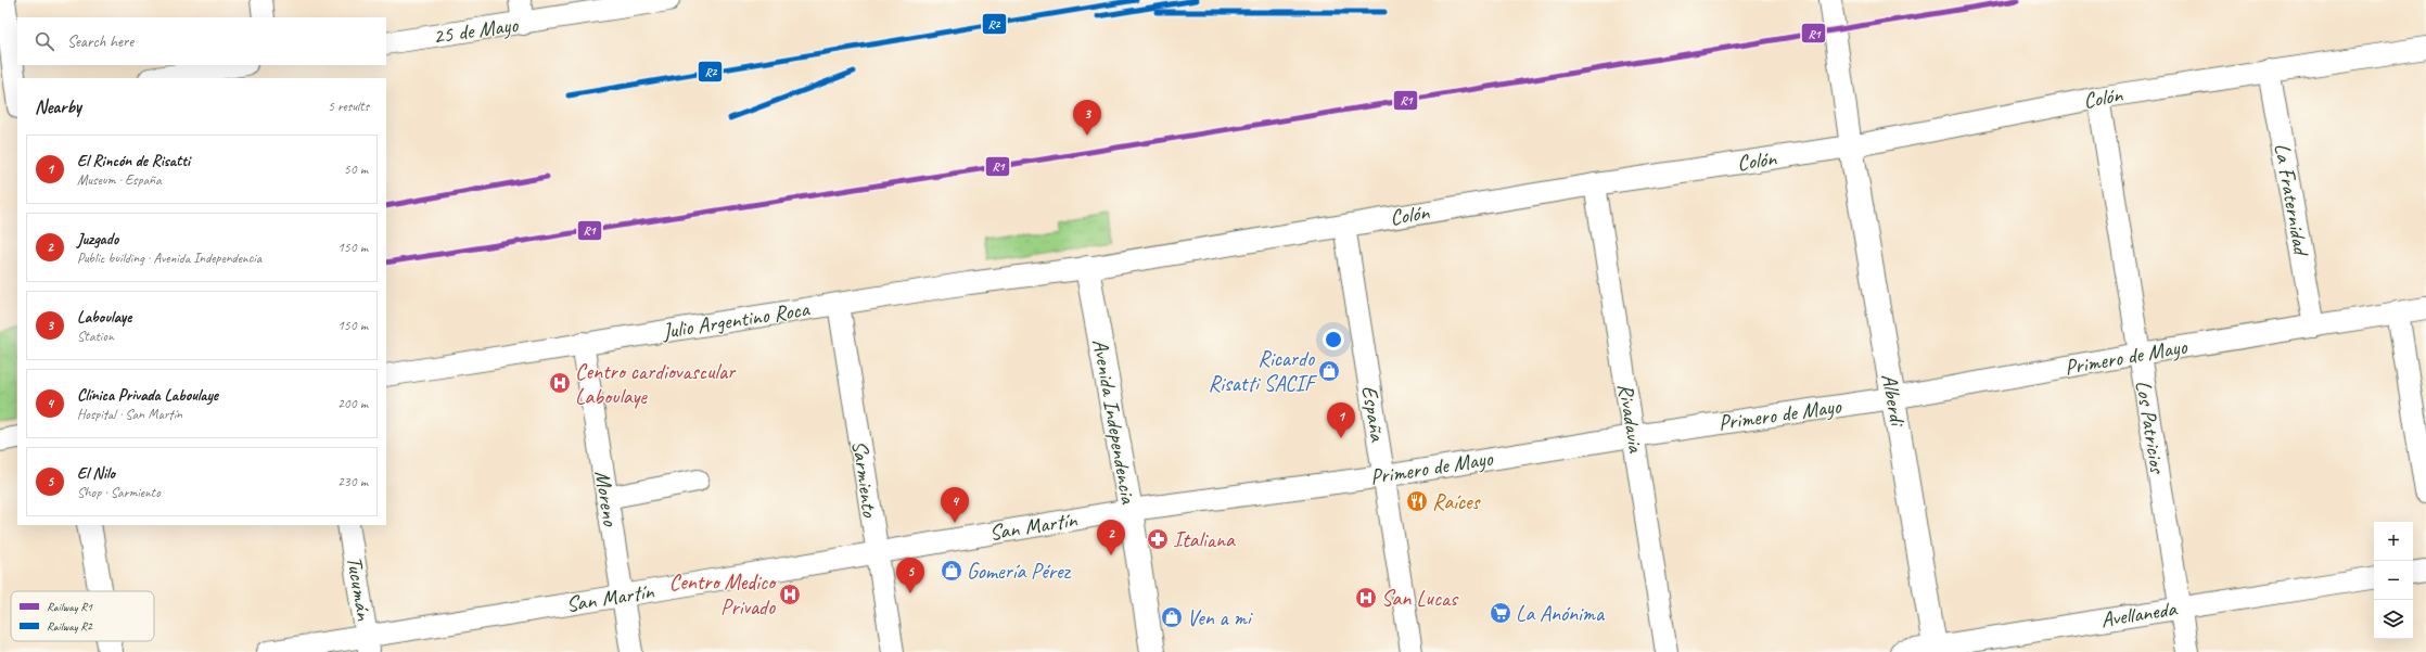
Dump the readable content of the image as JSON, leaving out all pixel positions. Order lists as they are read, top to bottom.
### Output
{
  "streets": {
    "main road": ["Alberdi", "Avenida Independencia"],
    "street": [
      "25 de Mayo",
      "Colón",
      "La Fraternidad",
      "Julio Argentino Roca",
      "Primero de Mayo",
      "España",
      "Rivadavia",
      "Los Patricios",
      "Sarmiento",
      "Moreno",
      "San Martín",
      "Tucumán",
      "Avellaneda"
    ]
  },
  "crossings": [
    ["Colón", "La Fraternidad"],
    ["Colón", "Julio Argentino Roca"],
    ["Colón", "Alberdi"],
    ["Colón", "España"],
    ["Colón", "Rivadavia"],
    ["Colón", "Avenida Independencia"],
    ["Colón", "Los Patricios"],
    ["La Fraternidad", "Primero de Mayo"],
    ["Julio Argentino Roca", "Avenida Independencia"],
    ["Julio Argentino Roca", "Sarmiento"],
    ["Julio Argentino Roca", "Moreno"],
    ["Primero de Mayo", "Alberdi"],
    ["Primero de Mayo", "España"],
    ["Primero de Mayo", "Rivadavia"],
    ["Primero de Mayo", "Avenida Independencia"],
    ["Primero de Mayo", "Los Patricios"],
    ["Primero de Mayo", "San Martín"],
    ["Alberdi", "Avellaneda"],
    ["Avenida Independencia", "San Martín"],
    ["Los Patricios", "Avellaneda"],
    ["Sarmiento", "San Martín"],
    ["Moreno", "San Martín"],
    ["San Martín", "Tucumán"]
  ],
  "places": {
    "shop": ["Ricardo Risatti SACIF", "Gomería Pérez", "Ven a mi"],
    "hospital": ["Centro cardiovascular Laboulaye", "Centro Medico Privado", "San Lucas"],
    "restaurant": ["Raíces"],
    "pharmacy": ["Italiana"],
    "supermarket": ["La Anónima"]
  },
  "lines": ["rail line R1", "rail line R2"],
  "legend": ["Railway R1", "Railway R2"],
  "page": {
    "search": "Search here",
    "heading": ["Nearby", "5 results"],
    "pins": [
      "3",
      "1",
      "4",
      "2",
      "5"
    ],
    "list": [
      {
        "mark": "1",
        "name": "El Rincón de Risatti",
        "note": "Museum · España",
        "value": "50 m"
      },
      {
        "mark": "2",
        "name": "Juzgado",
        "note": "Public building · Avenida Independencia",
        "value": "150 m"
      },
      {
        "mark": "3",
        "name": "Laboulaye",
        "note": "Station",
        "value": "150 m"
      },
      {
        "mark": "4",
        "name": "Clínica Privada Laboulaye",
        "note": "Hospital · San Martín",
        "value": "200 m"
      },
      {
        "mark": "5",
        "name": "El Nilo",
        "note": "Shop · Sarmiento",
        "value": "230 m"
      }
    ],
    "map_buttons": ["+", "−"]
  }
}
